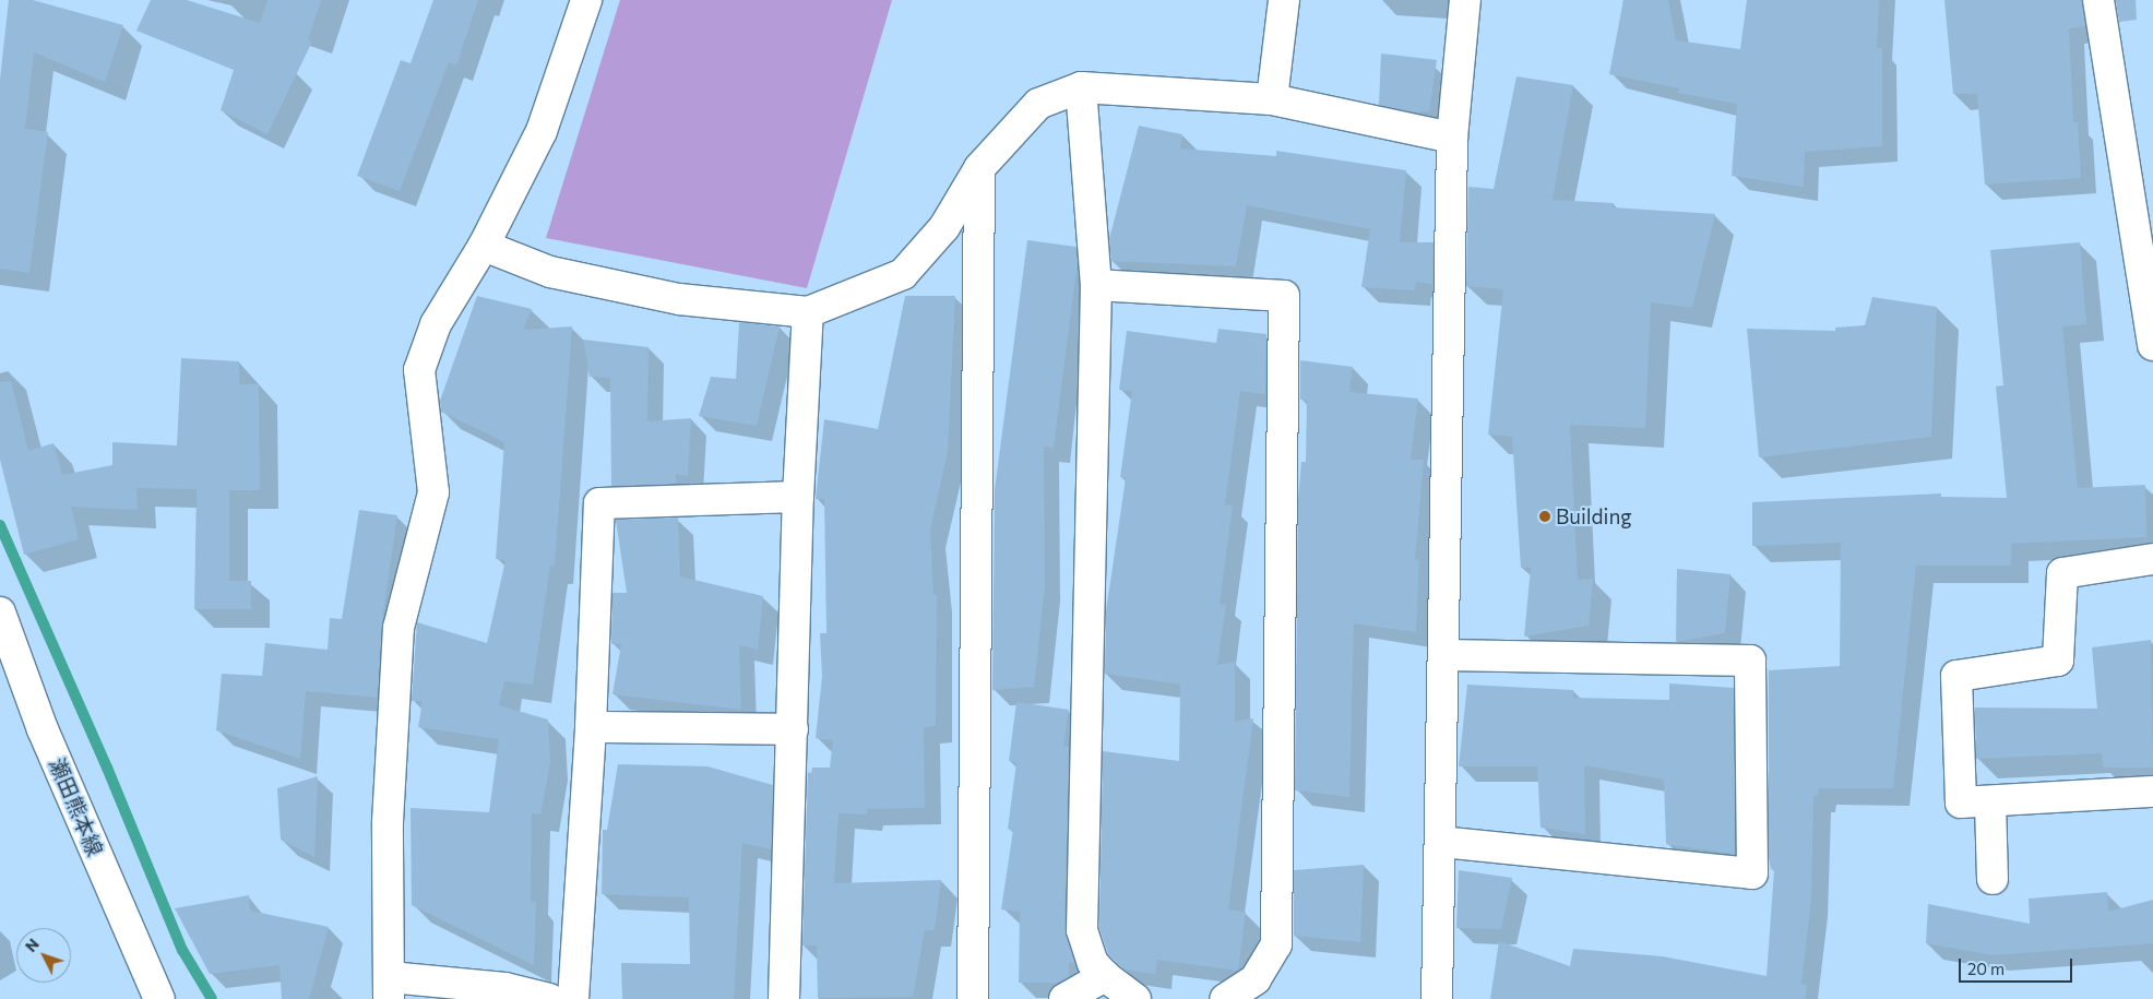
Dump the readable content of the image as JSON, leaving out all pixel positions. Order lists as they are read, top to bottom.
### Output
{
  "streets": {
    "street": ["瀬田熊本線"]
  },
  "places": ["Building"],
  "scale_bar": "20 m",
  "north": "top left"
}
